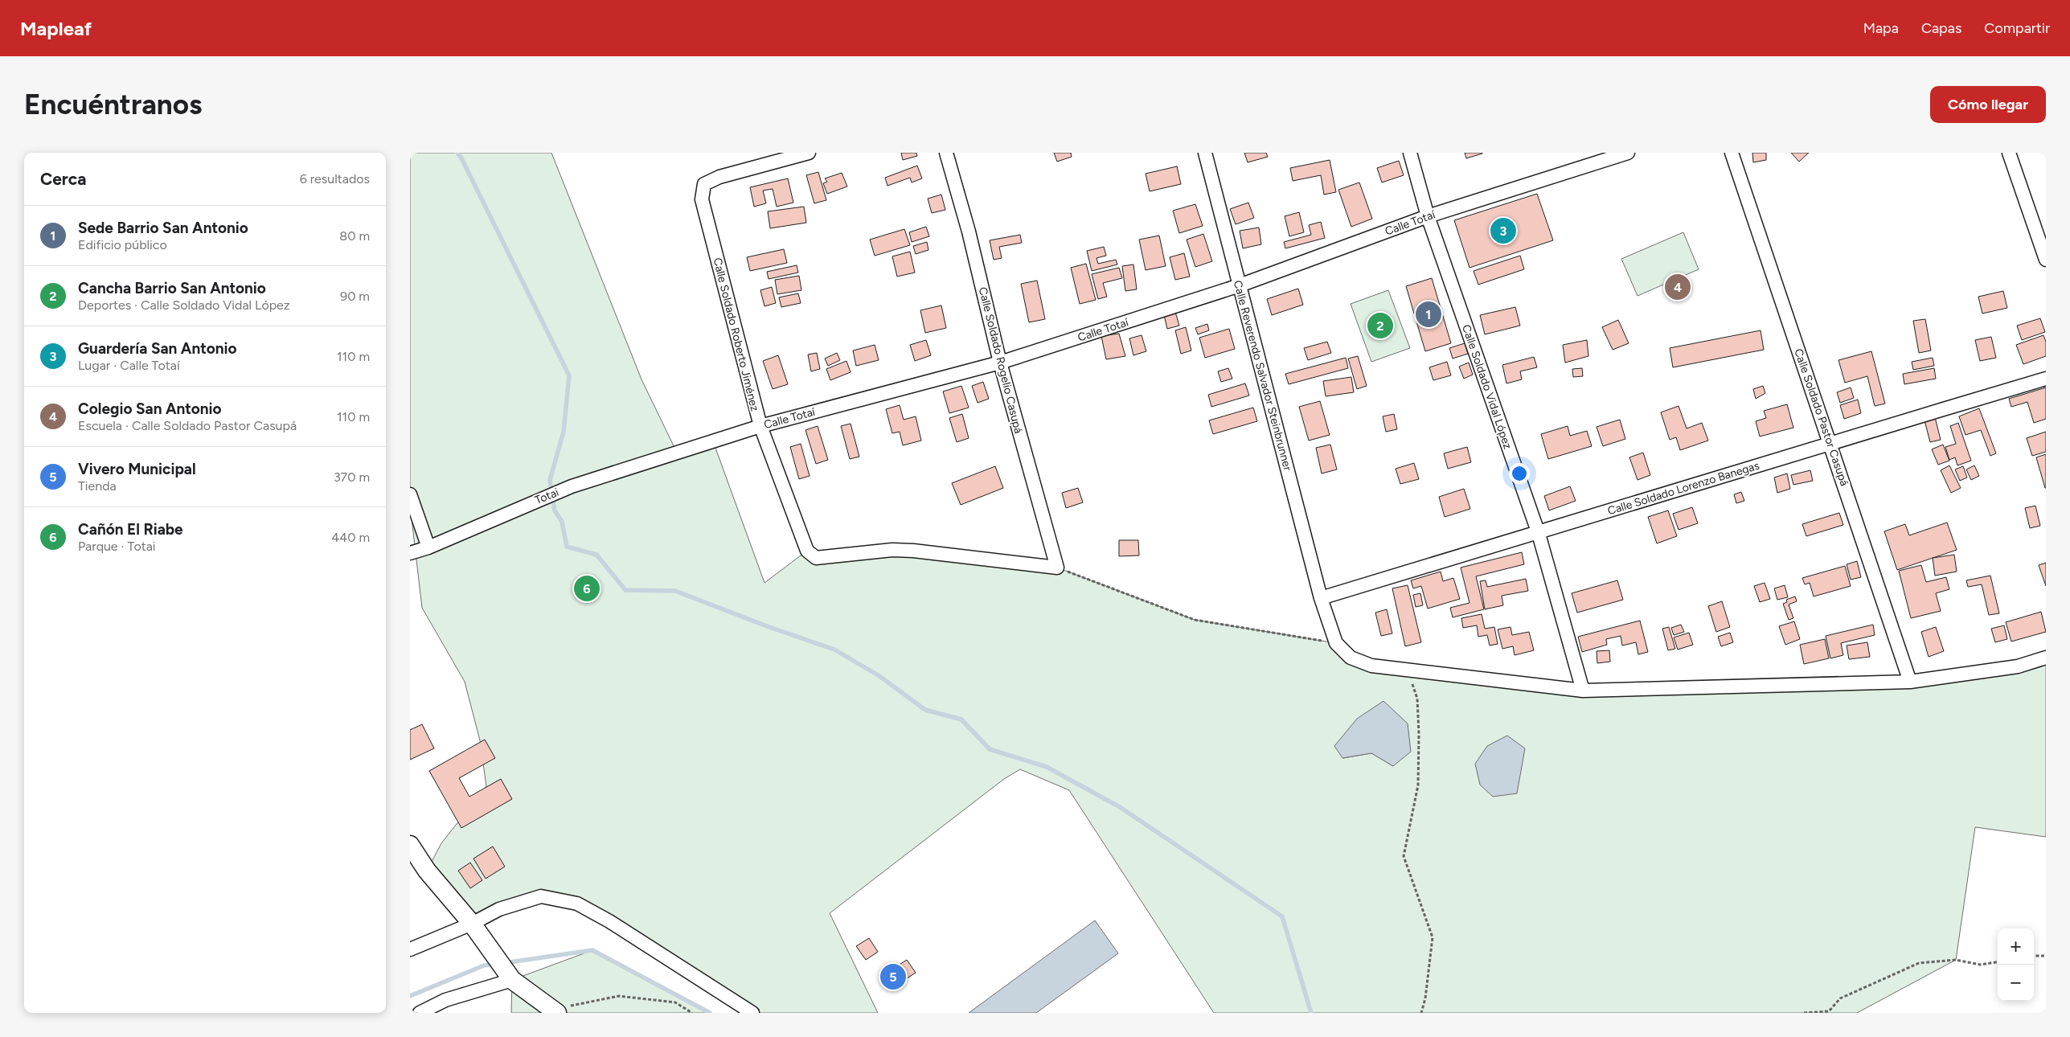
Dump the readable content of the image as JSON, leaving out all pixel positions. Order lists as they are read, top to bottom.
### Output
{
  "streets": {
    "street": [
      "Calle Totaí",
      "Calle Soldado Roberto Jiménez",
      "Calle Soldado Rogelio Casupá",
      "Calle Reverendo Salvador Steinbrunner",
      "Calle Soldado Vidal López",
      "Calle Soldado Pastor Casupá",
      "Calle Soldado Lorenzo Banegas",
      "Totai"
    ]
  },
  "crossings": [
    ["Calle Totaí", "Calle Soldado Roberto Jiménez"],
    ["Calle Totaí", "Calle Soldado Rogelio Casupá"],
    ["Calle Totaí", "Calle Reverendo Salvador Steinbrunner"],
    ["Calle Totaí", "Calle Soldado Vidal López"],
    ["Calle Totaí", "Totai"],
    ["Calle Soldado Roberto Jiménez", "Calle Soldado Rogelio Casupá"],
    ["Calle Reverendo Salvador Steinbrunner", "Calle Soldado Lorenzo Banegas"],
    ["Calle Soldado Vidal López", "Calle Soldado Lorenzo Banegas"],
    ["Calle Soldado Pastor Casupá", "Calle Soldado Lorenzo Banegas"]
  ],
  "page": {
    "header": "Mapleaf",
    "nav": ["Mapa", "Capas", "Compartir"],
    "buttons": "Cómo llegar",
    "title": "Encuéntranos",
    "heading": ["Cerca", "6 resultados"],
    "list": [
      {
        "mark": "1",
        "name": "Sede Barrio San Antonio",
        "note": "Edificio público",
        "value": "80 m"
      },
      {
        "mark": "2",
        "name": "Cancha Barrio San Antonio",
        "note": "Deportes · Calle Soldado Vidal López",
        "value": "90 m"
      },
      {
        "mark": "3",
        "name": "Guardería San Antonio",
        "note": "Lugar · Calle Totaí",
        "value": "110 m"
      },
      {
        "mark": "4",
        "name": "Colegio San Antonio",
        "note": "Escuela · Calle Soldado Pastor Casupá",
        "value": "110 m"
      },
      {
        "mark": "5",
        "name": "Vivero Municipal",
        "note": "Tienda",
        "value": "370 m"
      },
      {
        "mark": "6",
        "name": "Cañón El Riabe",
        "note": "Parque · Totai",
        "value": "440 m"
      }
    ],
    "pins": [
      "3",
      "4",
      "1",
      "2",
      "6",
      "5"
    ],
    "map_buttons": ["+", "−"]
  }
}
